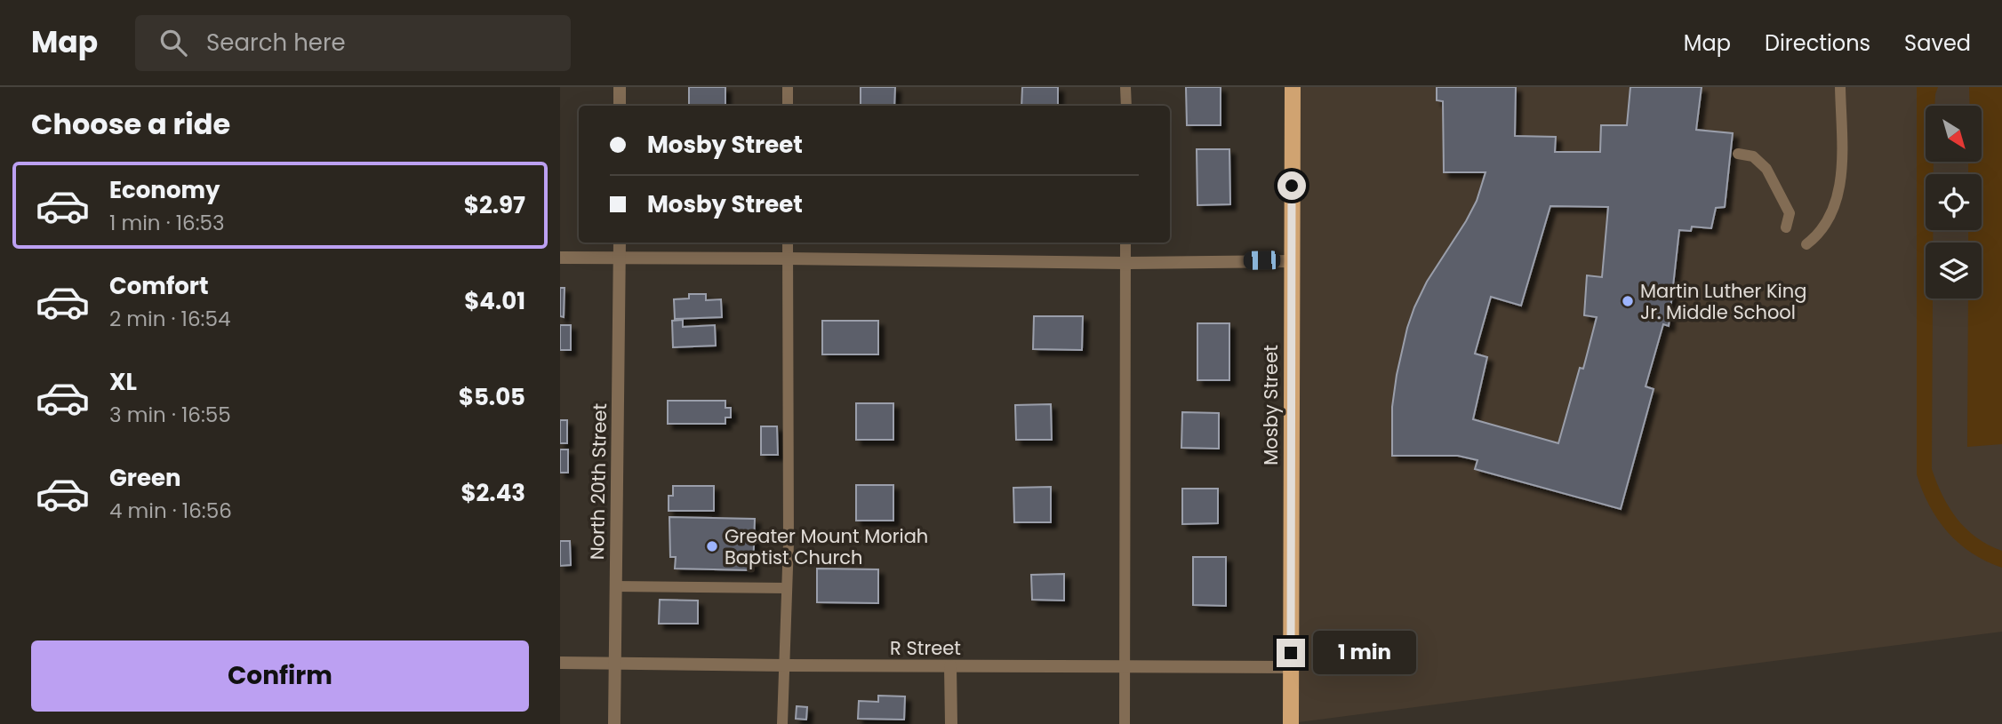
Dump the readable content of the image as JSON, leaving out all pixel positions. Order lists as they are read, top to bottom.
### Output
{
  "streets": {
    "main road": ["Mosby Street"],
    "street": ["North 20th Street", "R Street"]
  },
  "crossings": [
    ["Mosby Street", "R Street"],
    ["North 20th Street", "R Street"]
  ],
  "places": ["Martin Luther King Jr. Middle School", "Greater Mount Moriah Baptist Church"],
  "north": "bottom right",
  "page": {
    "header": "Map",
    "search": "Search here",
    "nav": ["Map", "Directions", "Saved"],
    "heading": "Choose a ride",
    "banner": ["Mosby Street", "Mosby Street"],
    "list": [
      {
        "name": "Economy",
        "note": "1 min · 16:53",
        "value": "$2.97"
      },
      {
        "name": "Comfort",
        "note": "2 min · 16:54",
        "value": "$4.01"
      },
      {
        "name": "XL",
        "note": "3 min · 16:55",
        "value": "$5.05"
      },
      {
        "name": "Green",
        "note": "4 min · 16:56",
        "value": "$2.43"
      }
    ],
    "buttons": "Confirm",
    "bubble": "1 min"
  }
}
